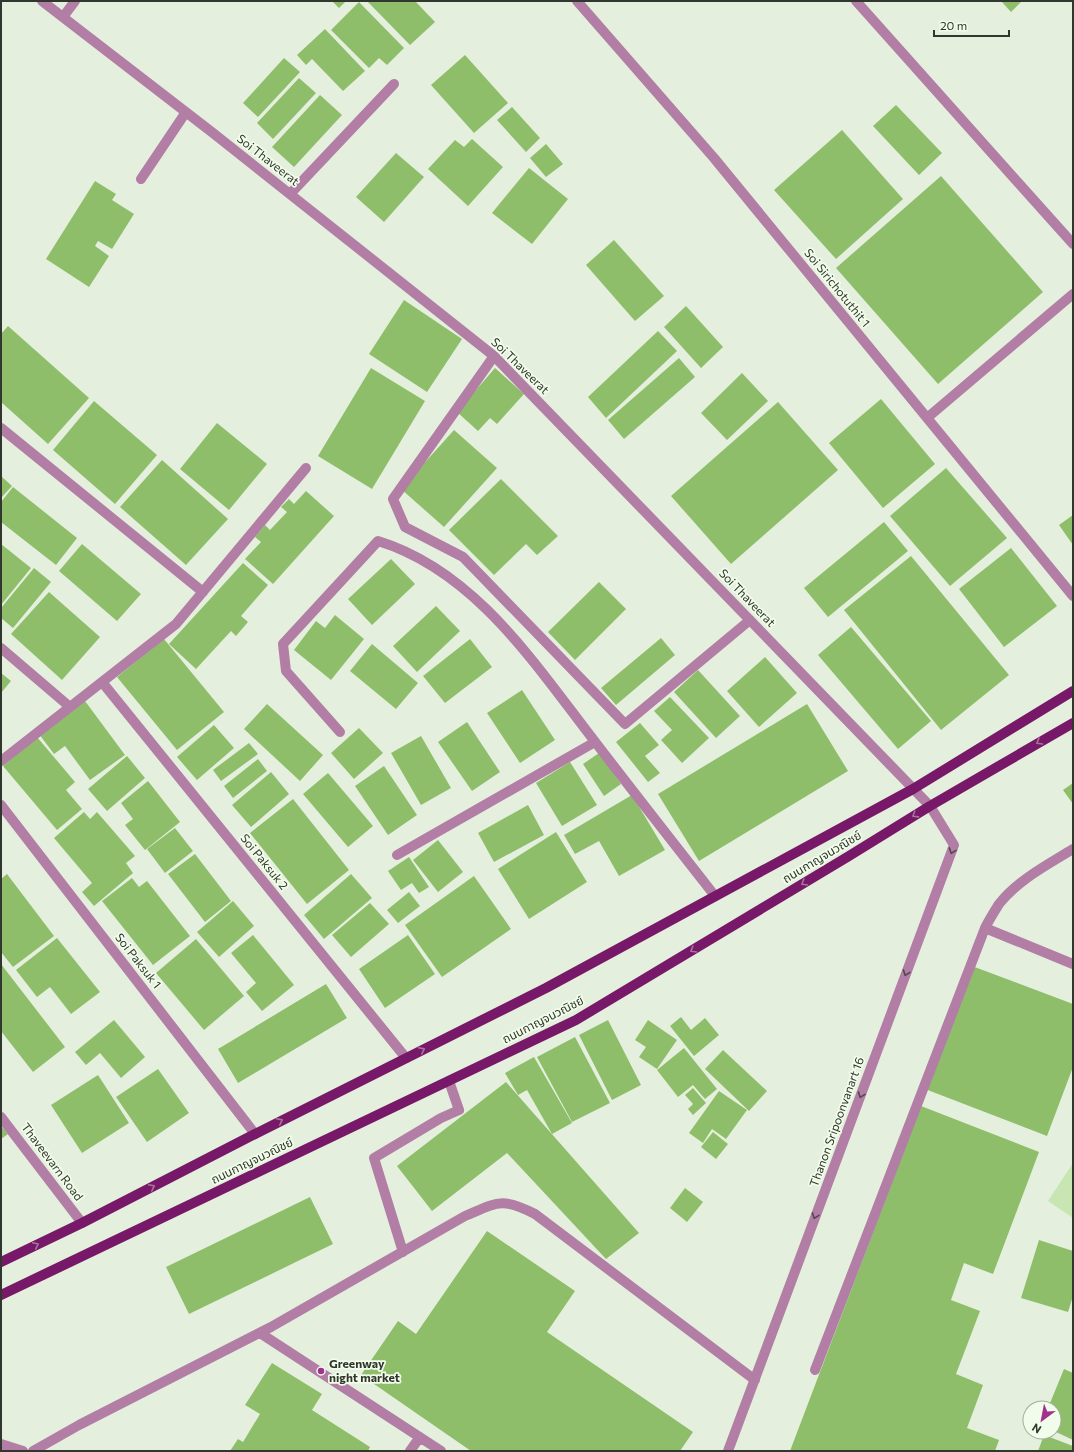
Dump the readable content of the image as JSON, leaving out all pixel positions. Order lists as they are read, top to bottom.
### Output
{
  "streets": {
    "main road": ["ถนนกาญจนวณิชย์"],
    "street": [
      "Soi Thaveerat",
      "Soi Sirichotuthit 1",
      "Soi Paksuk 2",
      "Soi Paksuk 1",
      "Thanon Sripoonvanart 16",
      "Thaveevarn Road"
    ]
  },
  "crossings": [
    ["Soi Thaveerat", "ถนนกาญจนวณิชย์"],
    ["Soi Thaveerat", "Thanon Sripoonvanart 16"],
    ["ถนนกาญจนวณิชย์", "Soi Paksuk 2"],
    ["ถนนกาญจนวณิชย์", "Soi Paksuk 1"],
    ["ถนนกาญจนวณิชย์", "Thanon Sripoonvanart 16"],
    ["ถนนกาญจนวณิชย์", "Thaveevarn Road"]
  ],
  "places": ["Greenway night market"],
  "scale_bar": "20 m",
  "north": "bottom left"
}
